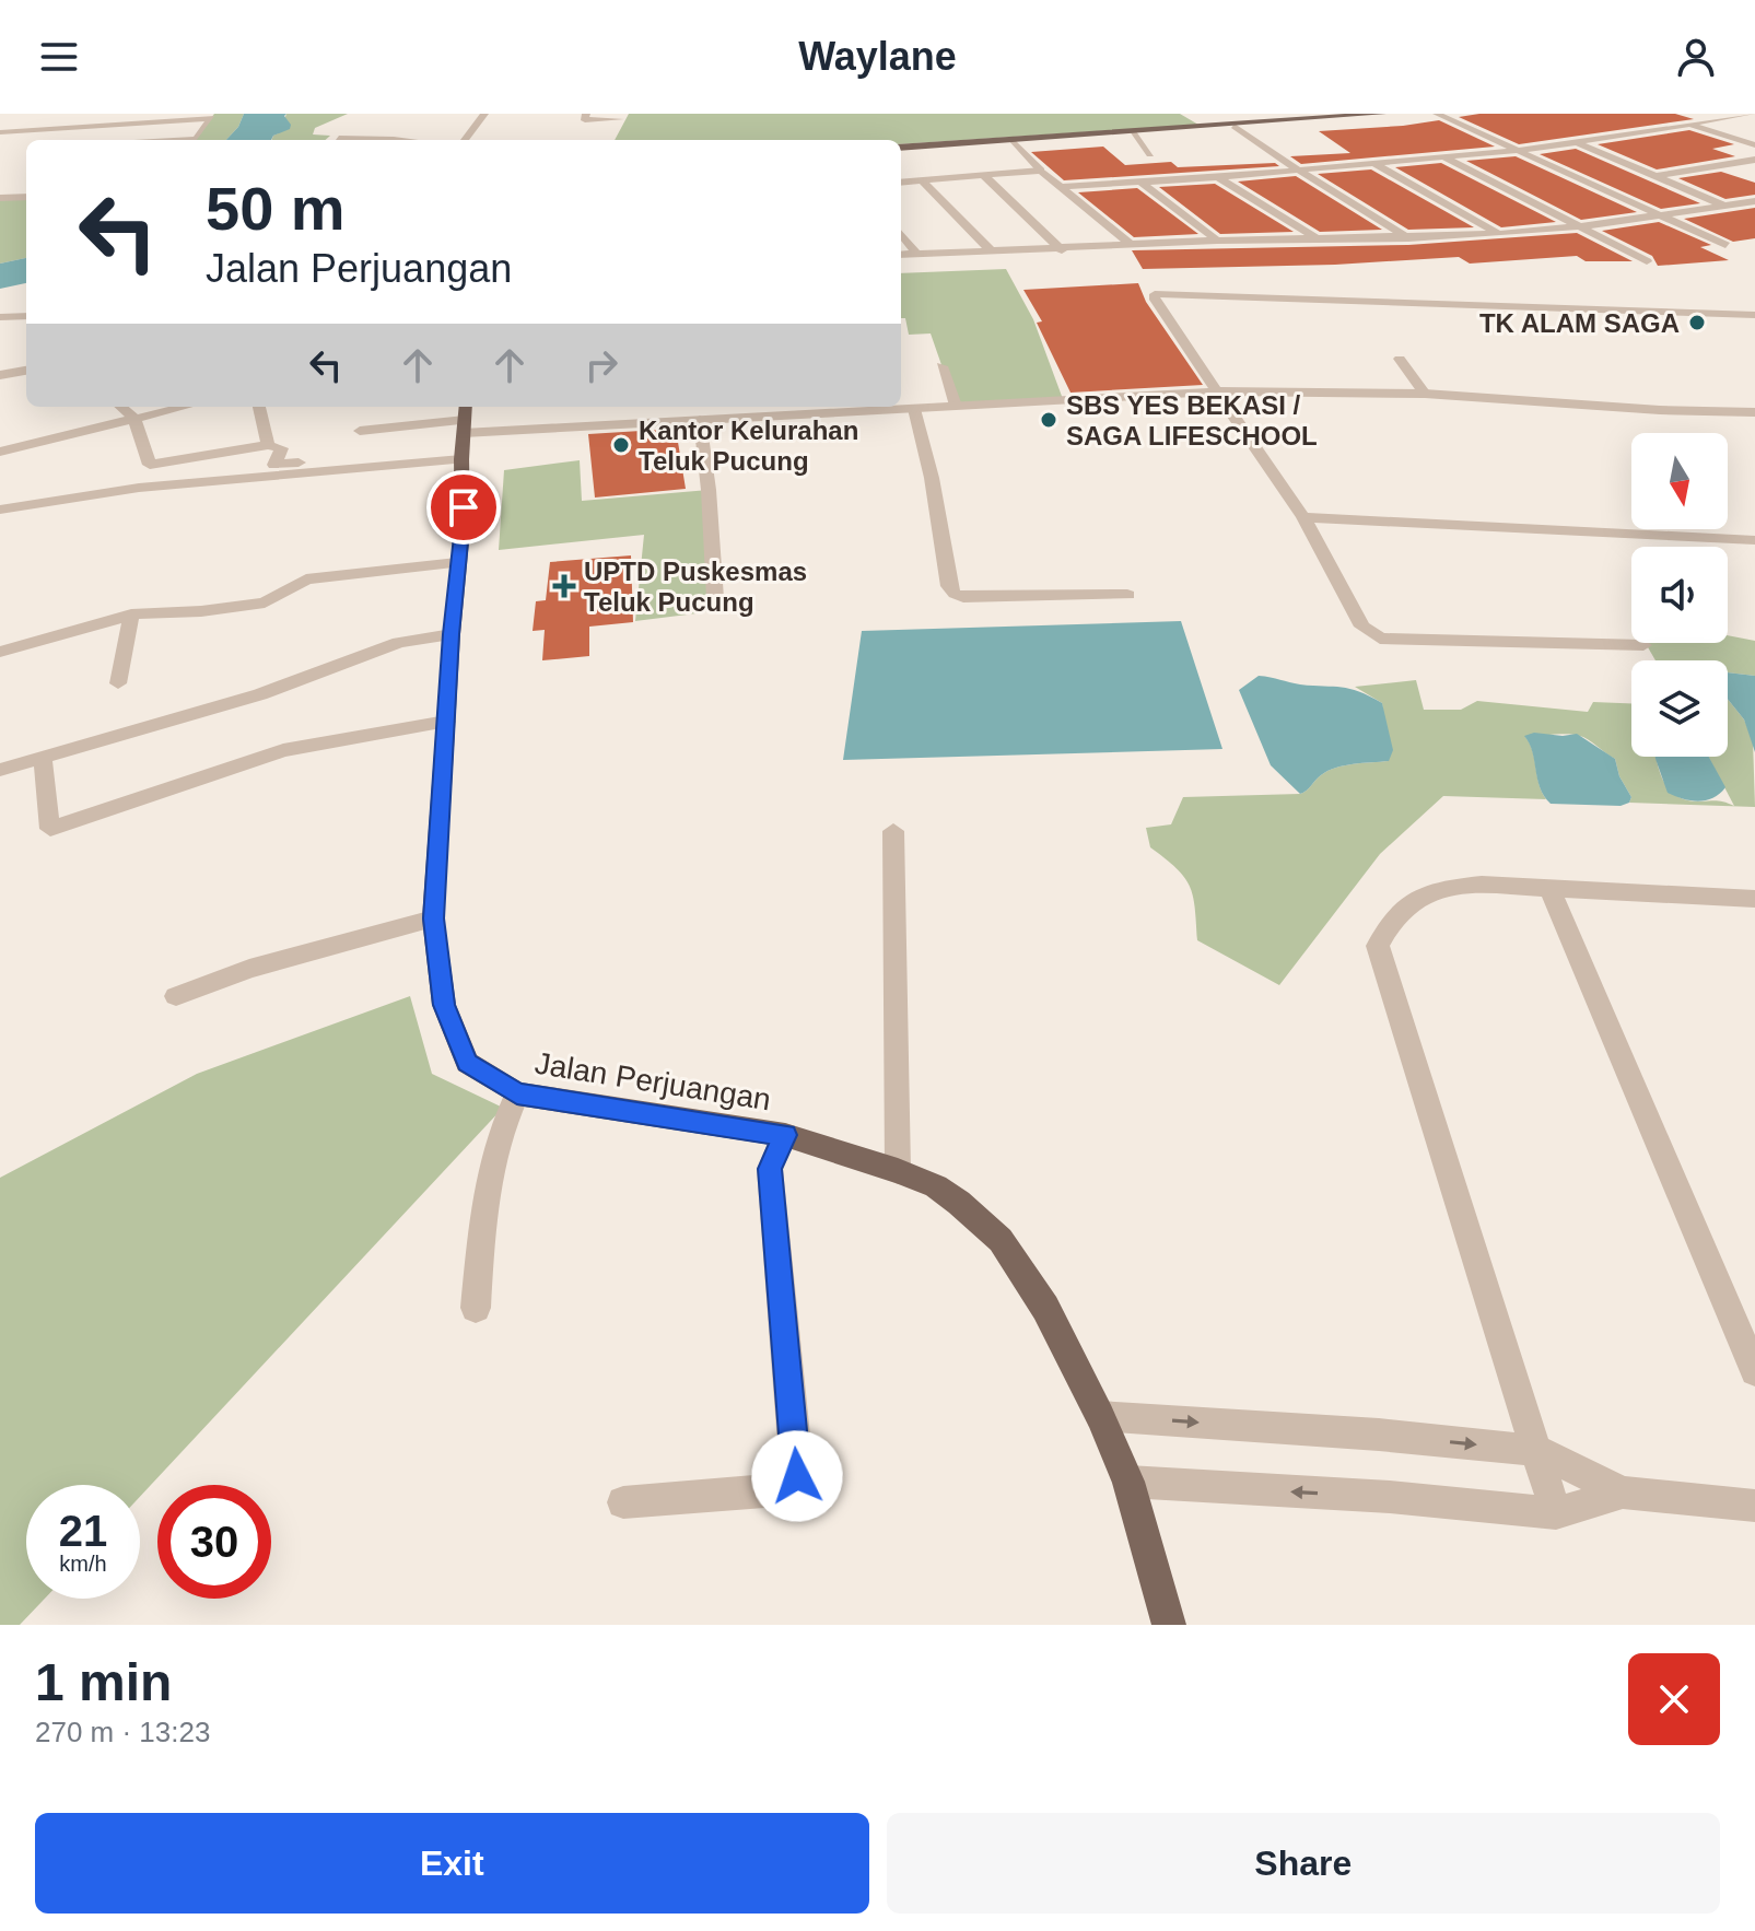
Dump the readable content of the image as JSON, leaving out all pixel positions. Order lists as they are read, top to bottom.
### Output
{
  "streets": {
    "main road": ["Jalan Perjuangan"]
  },
  "places": {
    "other": ["TK ALAM SAGA", "SBS YES BEKASI / SAGA LIFESCHOOL", "Kantor Kelurahan Teluk Pucung"],
    "health": ["UPTD Puskesmas Teluk Pucung"]
  },
  "north": "bottom",
  "page": {
    "header": "Waylane",
    "turn": ["50 m", "Jalan Perjuangan"],
    "speed": "21 km/h",
    "limit": "30",
    "heading": ["1 min", "270 m · 13:23"],
    "buttons": ["Exit", "Share"]
  }
}
